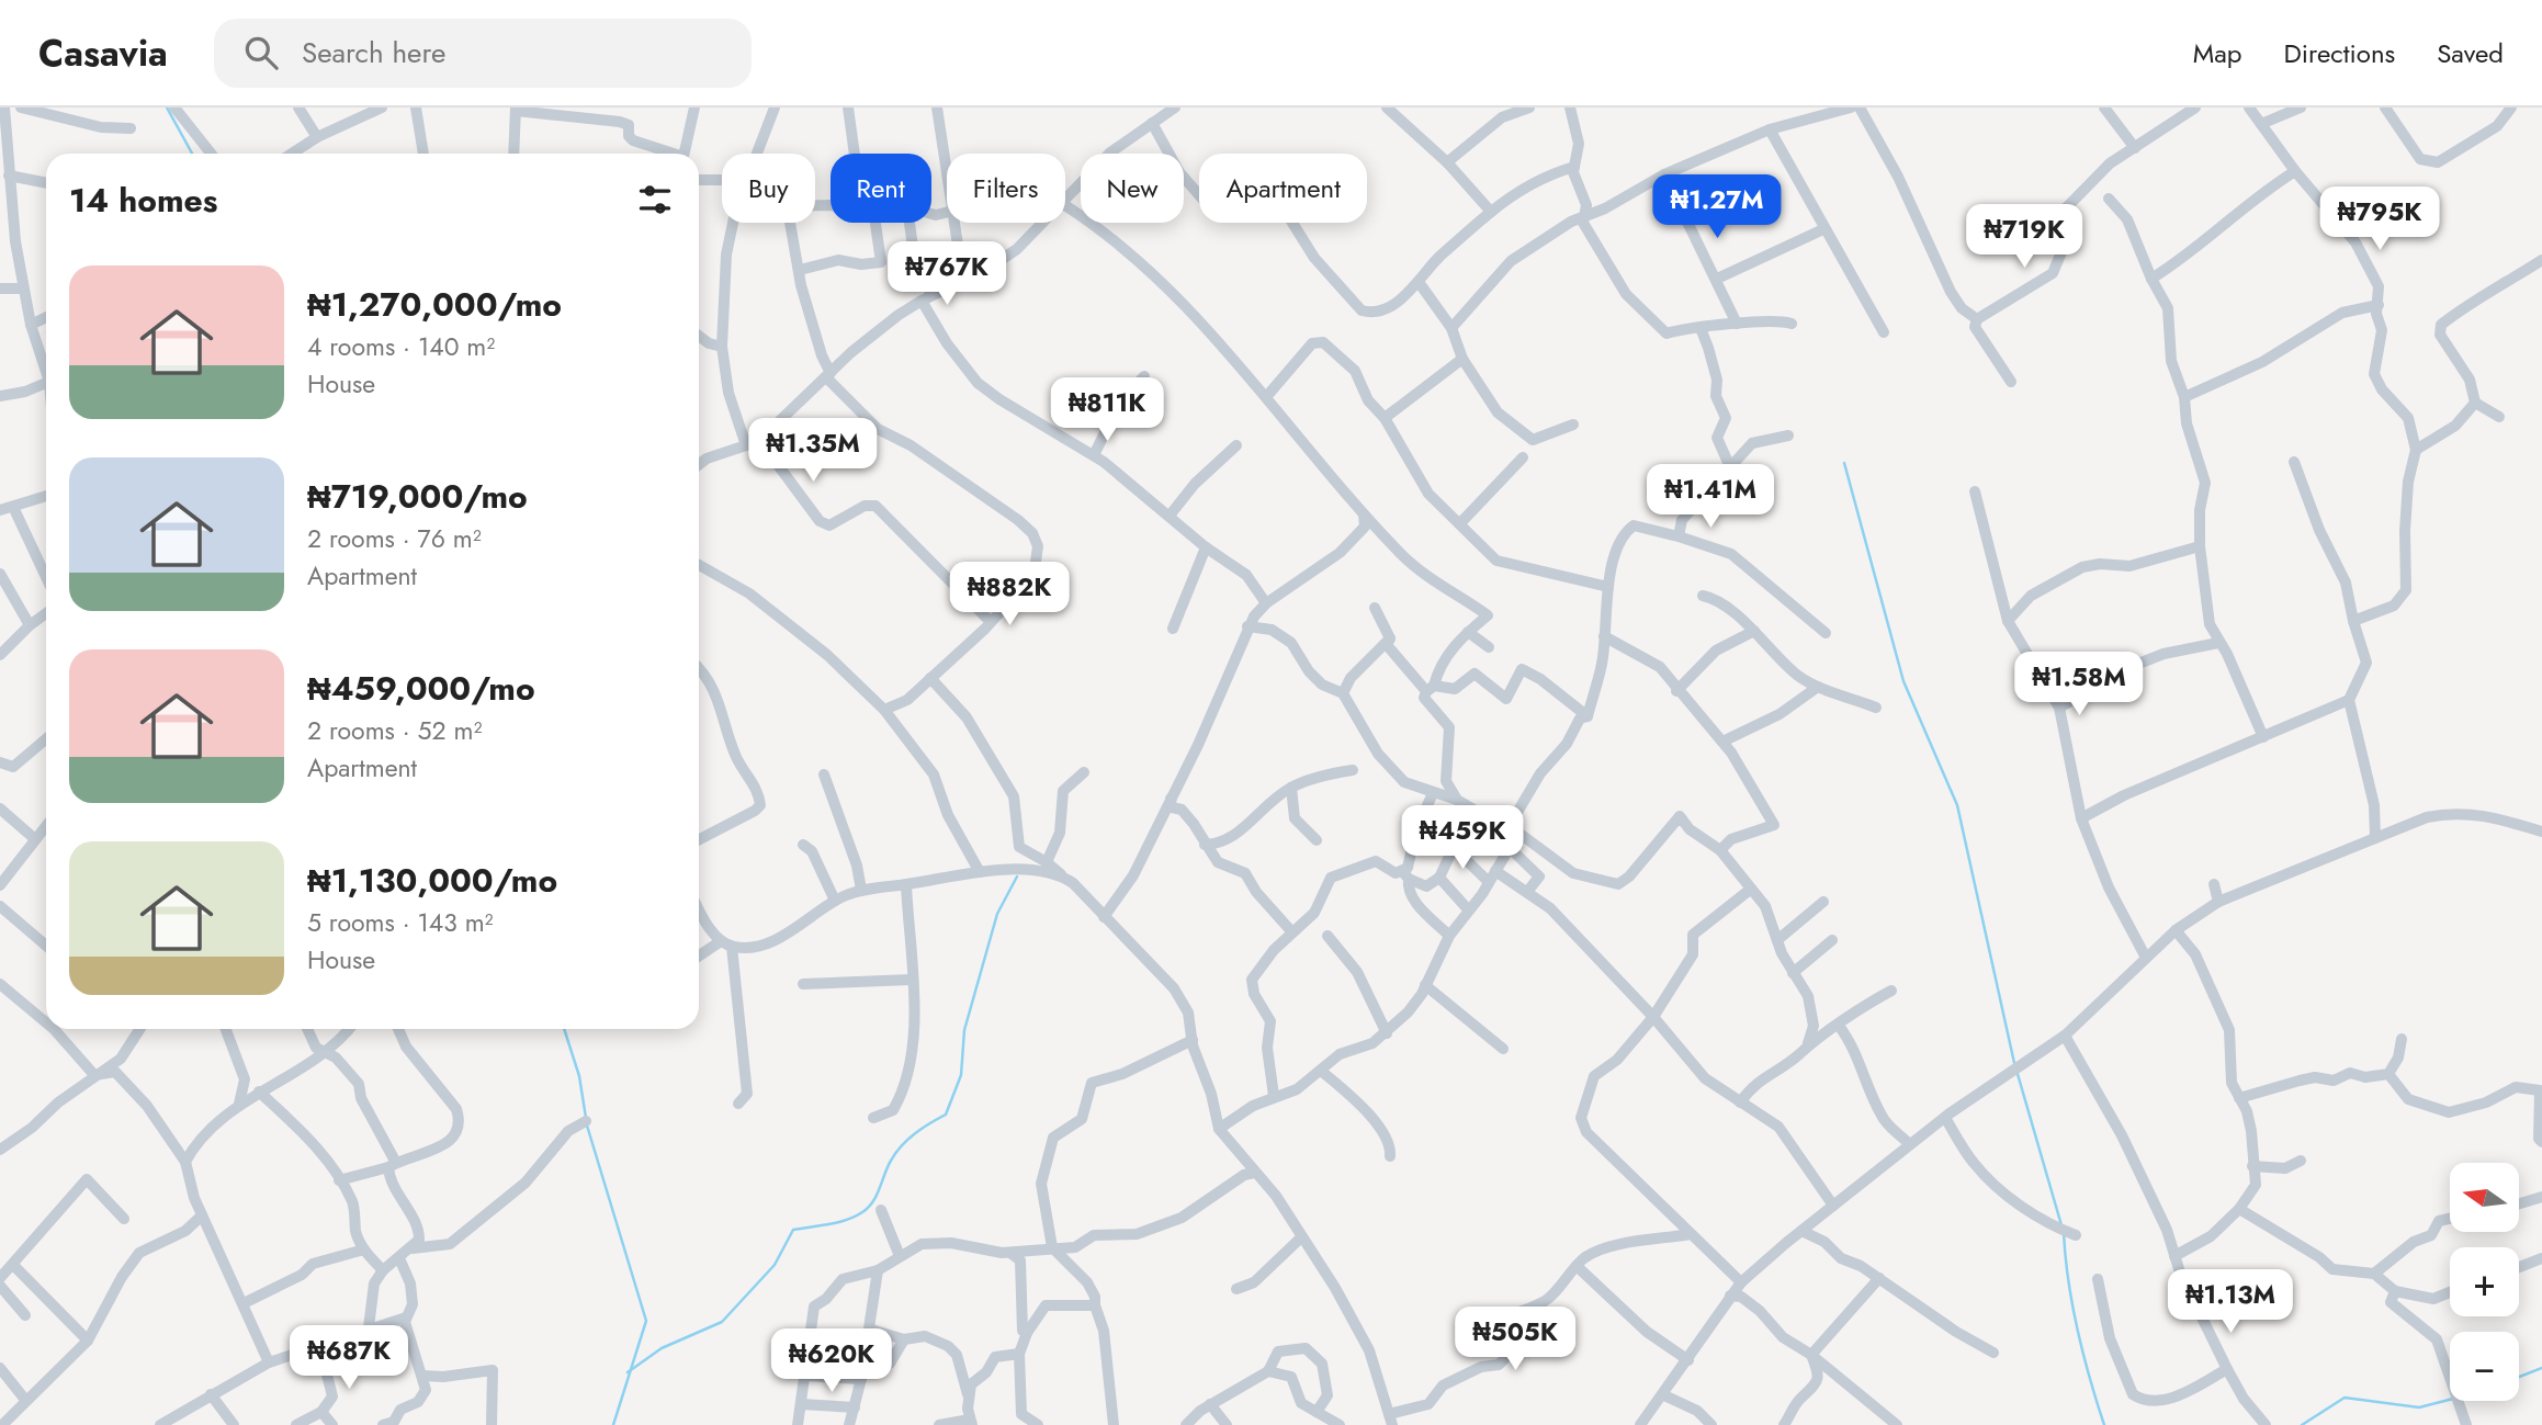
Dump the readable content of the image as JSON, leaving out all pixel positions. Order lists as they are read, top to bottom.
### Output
{
  "north": "left",
  "page": {
    "header": "Casavia",
    "search": "Search here",
    "nav": ["Map", "Directions", "Saved"],
    "chip": [
      "Buy",
      "Rent",
      "Filters",
      "New",
      "Apartment"
    ],
    "heading": "14 homes",
    "price": [
      "₦1.27M",
      "₦795K",
      "₦719K",
      "₦767K",
      "₦811K",
      "₦1.35M",
      "₦1.41M",
      "₦882K",
      "₦1.58M",
      "₦459K",
      "₦1.13M",
      "₦505K",
      "₦687K",
      "₦620K"
    ],
    "list": [
      {
        "name": "₦1,270,000/mo",
        "note": "4 rooms · 140 m² · House"
      },
      {
        "name": "₦719,000/mo",
        "note": "2 rooms · 76 m² · Apartment"
      },
      {
        "name": "₦459,000/mo",
        "note": "2 rooms · 52 m² · Apartment"
      },
      {
        "name": "₦1,130,000/mo",
        "note": "5 rooms · 143 m² · House"
      }
    ],
    "map_buttons": ["+", "−"]
  }
}
